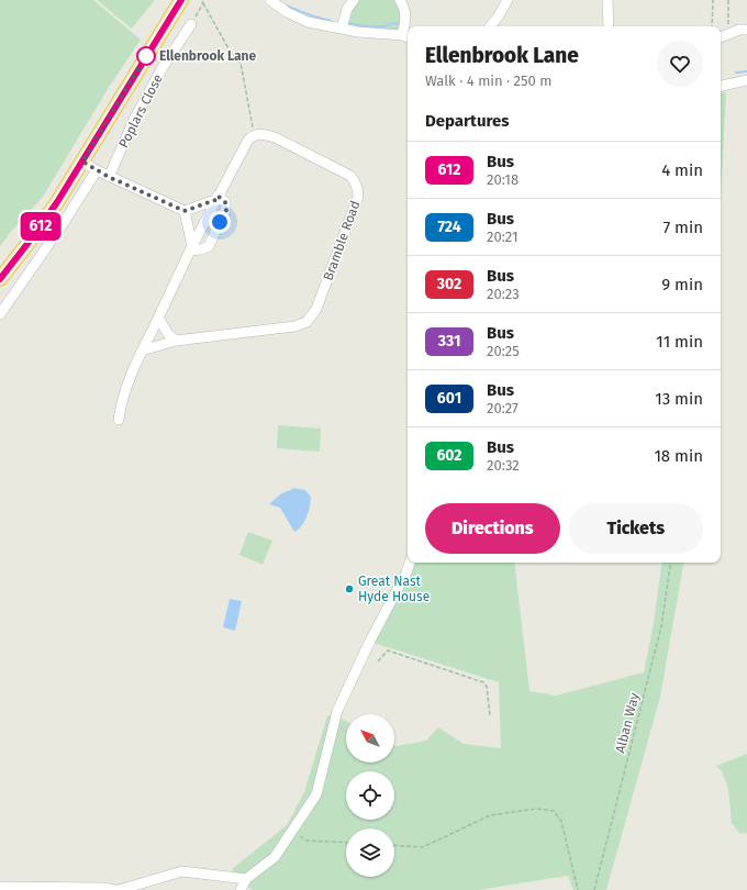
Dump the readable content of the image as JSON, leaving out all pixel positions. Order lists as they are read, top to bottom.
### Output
{
  "streets": {
    "street": ["Poplars Close", "Bramble Road"],
    "path": ["Alban Way"]
  },
  "places": ["Ellenbrook Lane", "Great Nast Hyde House"],
  "lines": ["bus line 612"],
  "north": "top left",
  "page": {
    "on_map": "612",
    "heading": [
      ["Ellenbrook Lane", "Walk · 4 min · 250 m"],
      "Departures"
    ],
    "list": [
      {
        "mark": "612",
        "name": "Bus",
        "note": "20:18",
        "value": "4 min"
      },
      {
        "mark": "724",
        "name": "Bus",
        "note": "20:21",
        "value": "7 min"
      },
      {
        "mark": "302",
        "name": "Bus",
        "note": "20:23",
        "value": "9 min"
      },
      {
        "mark": "331",
        "name": "Bus",
        "note": "20:25",
        "value": "11 min"
      },
      {
        "mark": "601",
        "name": "Bus",
        "note": "20:27",
        "value": "13 min"
      },
      {
        "mark": "602",
        "name": "Bus",
        "note": "20:32",
        "value": "18 min"
      }
    ],
    "buttons": ["Directions", "Tickets"]
  }
}
